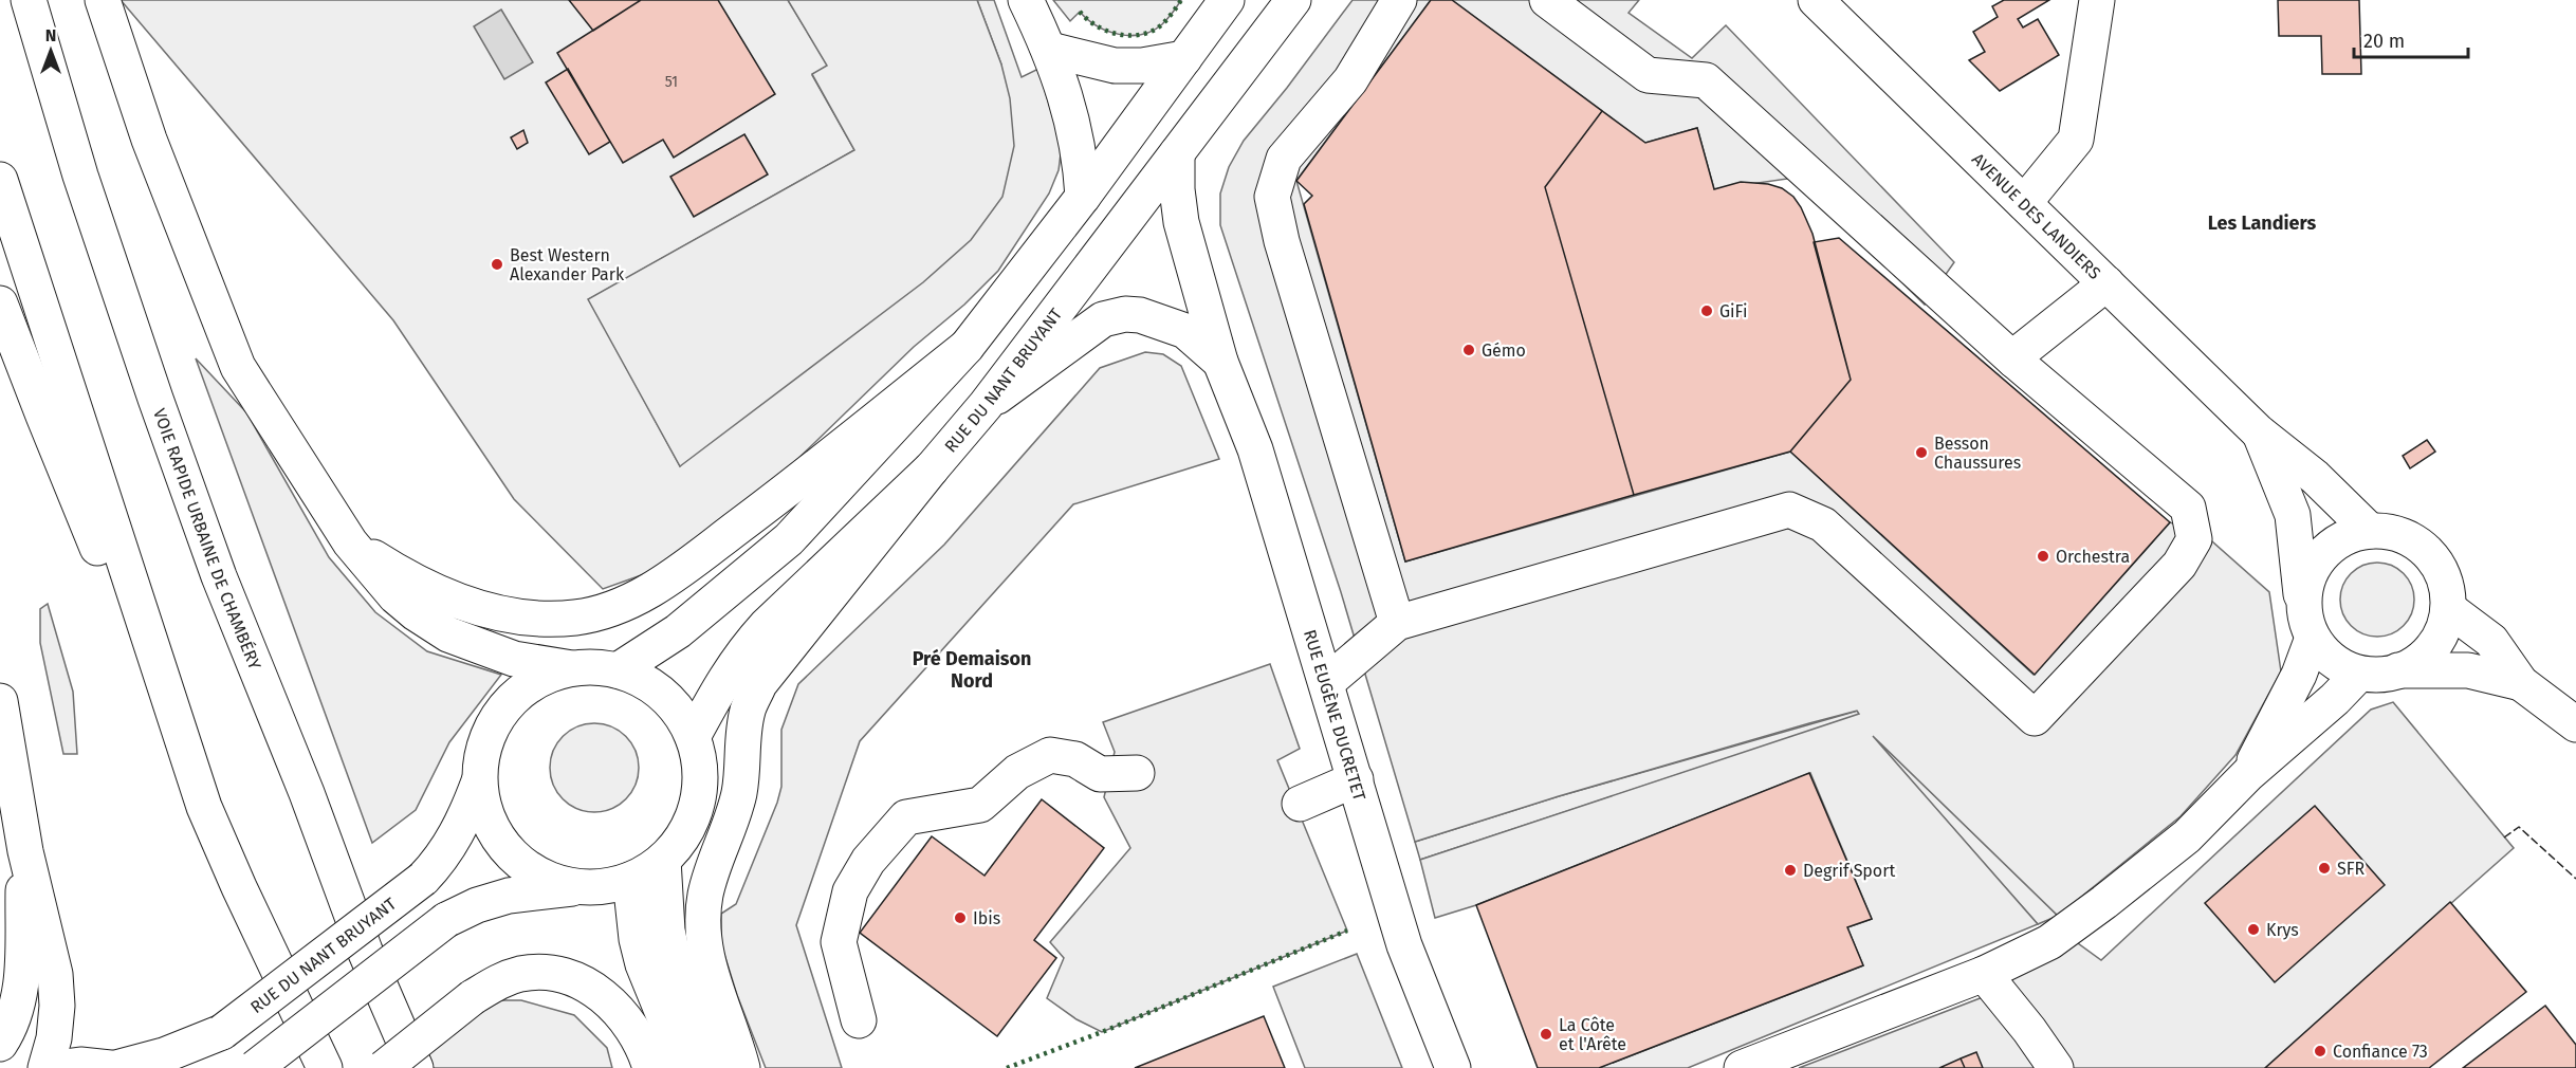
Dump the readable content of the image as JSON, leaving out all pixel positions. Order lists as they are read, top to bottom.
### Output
{
  "streets": {
    "main road": [
      "AVENUE DES LANDIERS",
      "RUE DU NANT BRUYANT",
      "VOIE RAPIDE URBAINE DE CHAMBÉRY",
      "RUE EUGÈNE DUCRETET"
    ]
  },
  "crossings": [
    ["RUE DU NANT BRUYANT", "RUE EUGÈNE DUCRETET"]
  ],
  "districts": ["Les Landiers", "Pré Demaison Nord"],
  "places": [
    "Best Western Alexander Park",
    "GiFi",
    "Gémo",
    "Besson Chaussures",
    "Orchestra",
    "SFR",
    "Degrif Sport",
    "Ibis",
    "Krys",
    "La Côte et l'Arête",
    "Confiance 73"
  ],
  "house_numbers": ["51"],
  "scale_bar": "20 m",
  "north": "top"
}
